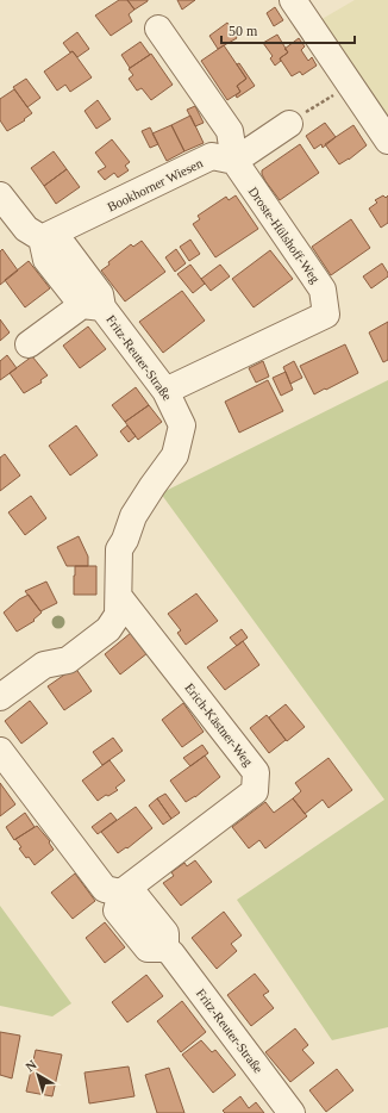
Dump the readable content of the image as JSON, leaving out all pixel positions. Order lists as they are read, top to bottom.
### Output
{
  "streets": {
    "street": [
      "Bookhorner Wiesen",
      "Droste-Hülshoff-Weg",
      "Fritz-Reuter-Straße",
      "Erich-Kästner-Weg"
    ]
  },
  "crossings": [
    ["Bookhorner Wiesen", "Droste-Hülshoff-Weg"],
    ["Bookhorner Wiesen", "Fritz-Reuter-Straße"],
    ["Droste-Hülshoff-Weg", "Fritz-Reuter-Straße"],
    ["Fritz-Reuter-Straße", "Erich-Kästner-Weg"]
  ],
  "scale_bar": "50 m",
  "north": "top left"
}
